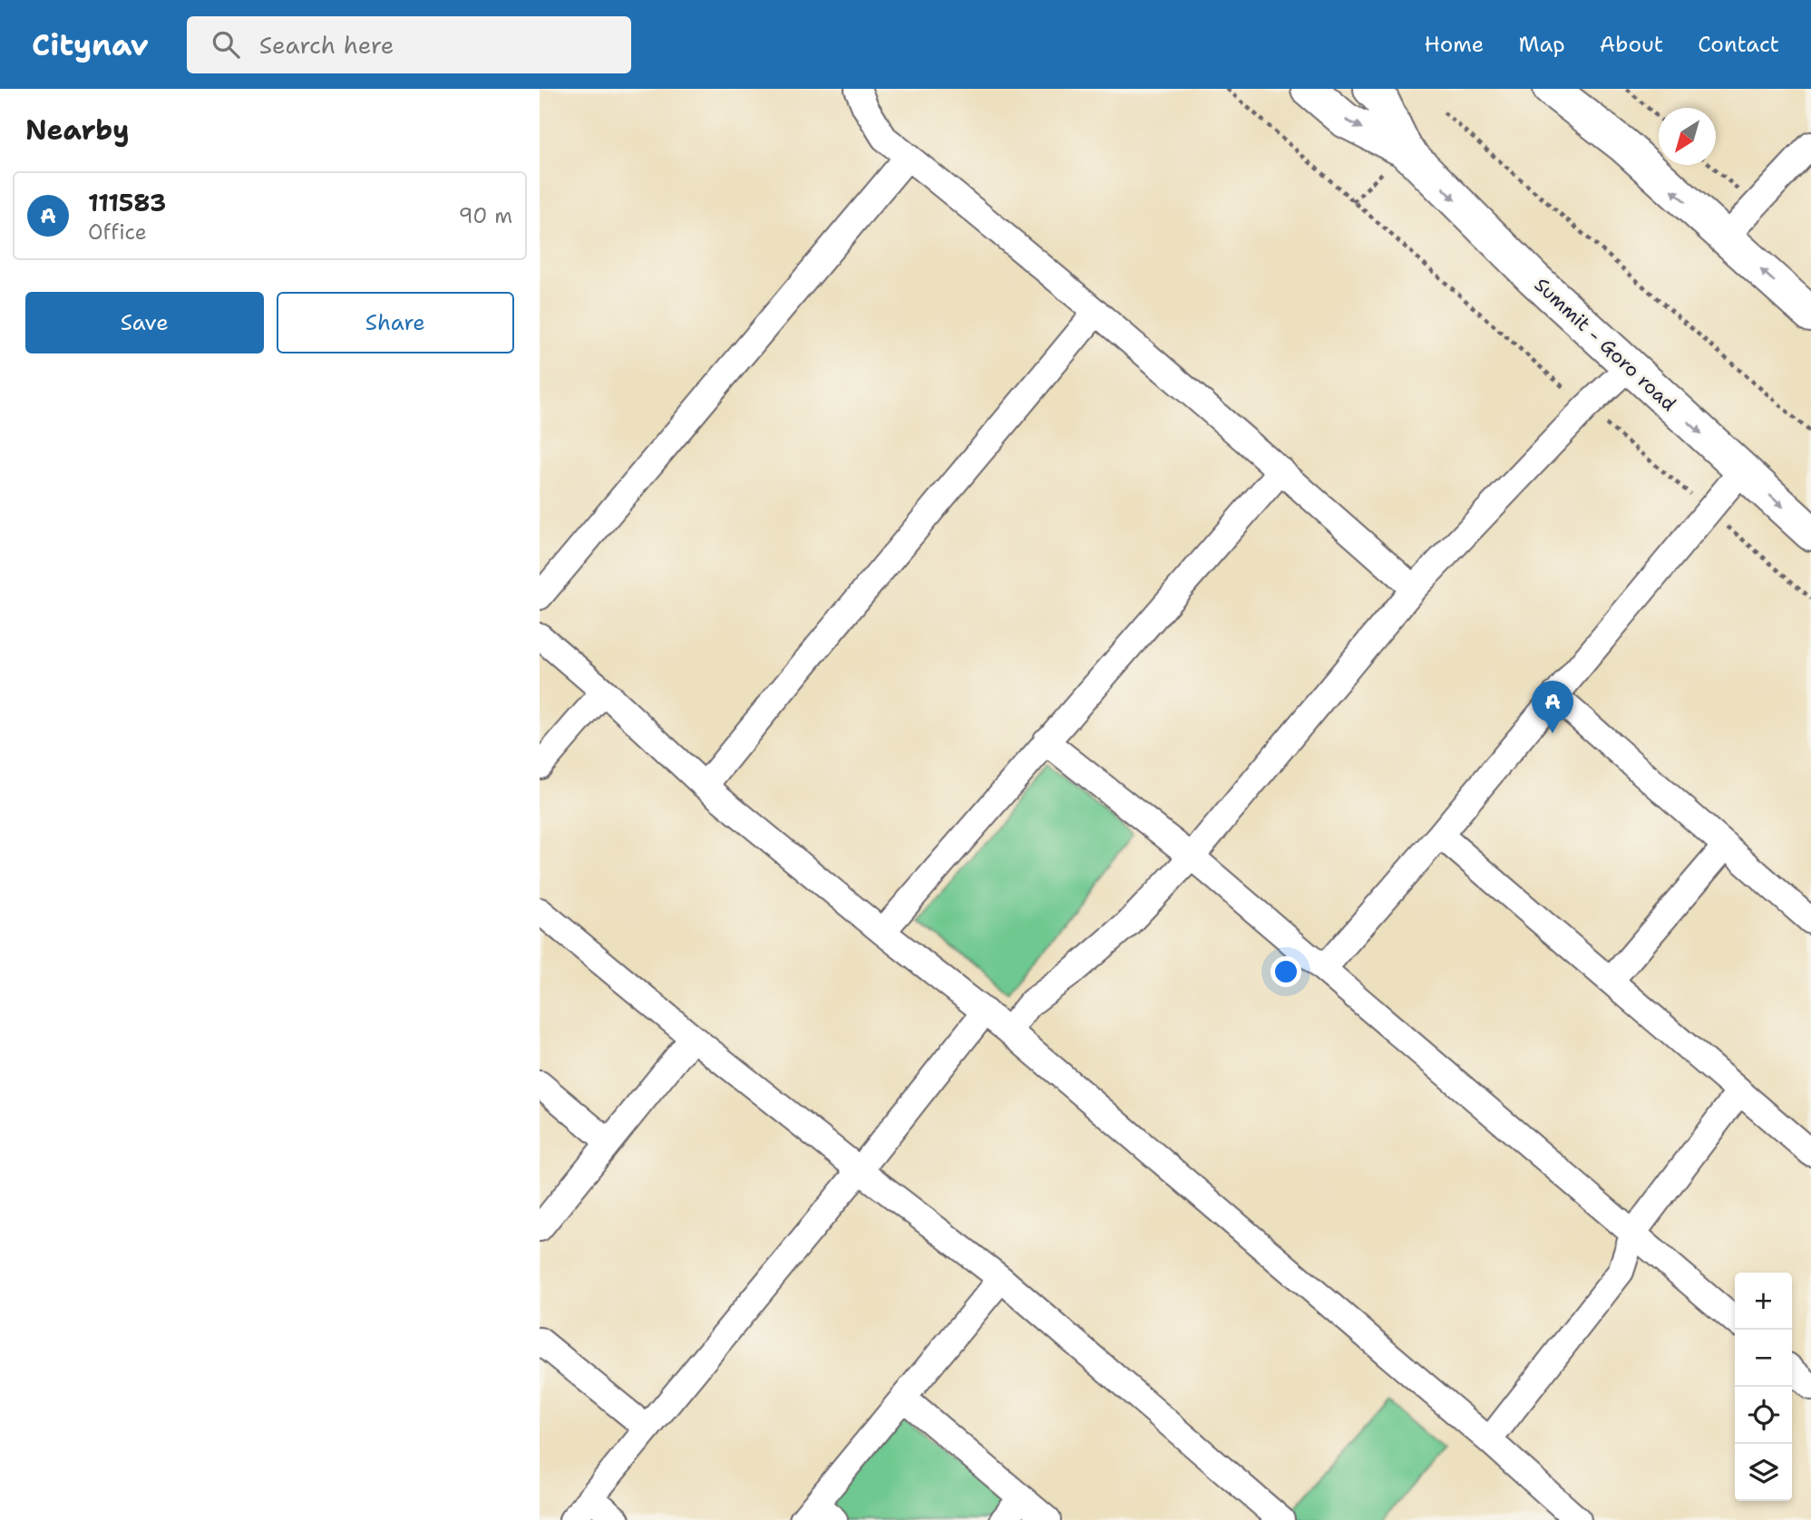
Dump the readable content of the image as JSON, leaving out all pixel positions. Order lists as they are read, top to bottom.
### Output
{
  "streets": {
    "highway": ["Summit - Goro road"]
  },
  "north": "bottom left",
  "page": {
    "header": "Citynav",
    "search": "Search here",
    "nav": [
      "Home",
      "Map",
      "About",
      "Contact"
    ],
    "heading": "Nearby",
    "list": [
      {
        "mark": "A",
        "name": "111583",
        "note": "Office",
        "value": "90 m"
      }
    ],
    "buttons": ["Save", "Share"],
    "pins": "A",
    "map_buttons": ["+", "−"]
  }
}
